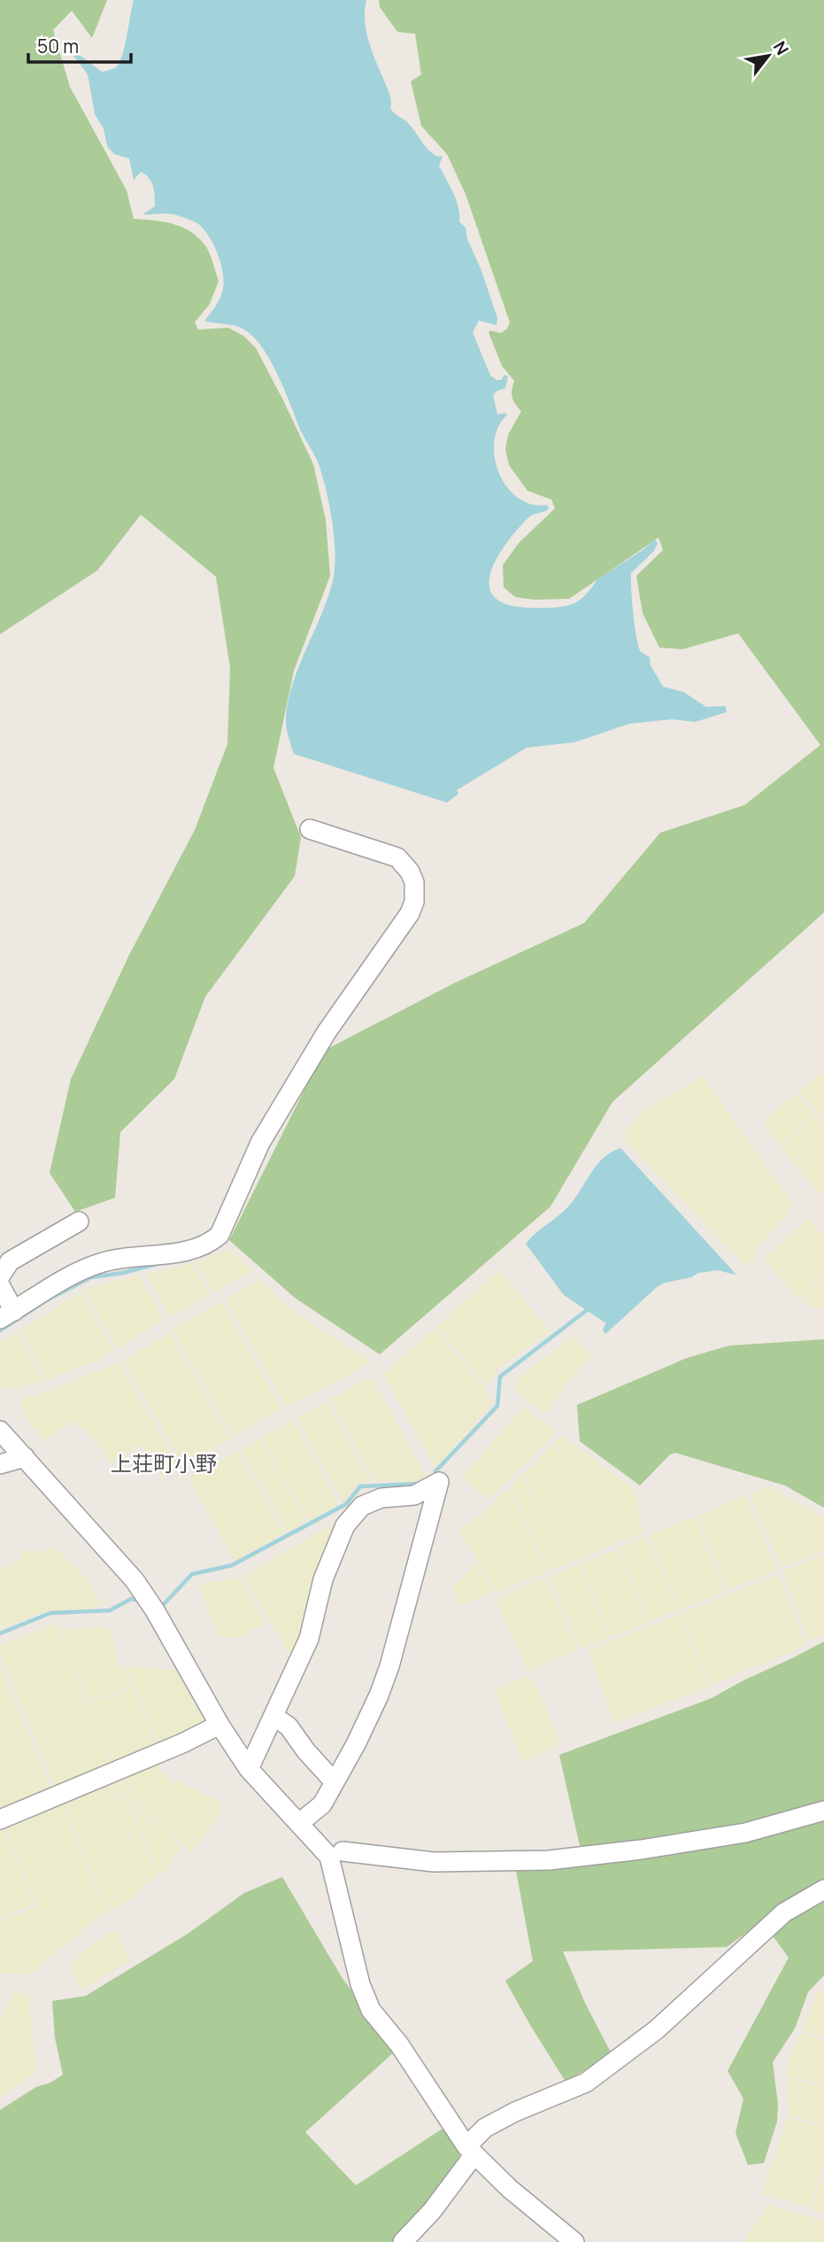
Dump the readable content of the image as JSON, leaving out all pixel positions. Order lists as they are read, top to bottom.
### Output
{
  "districts": ["上荘町小野"],
  "scale_bar": "50 m",
  "north": "top right"
}
